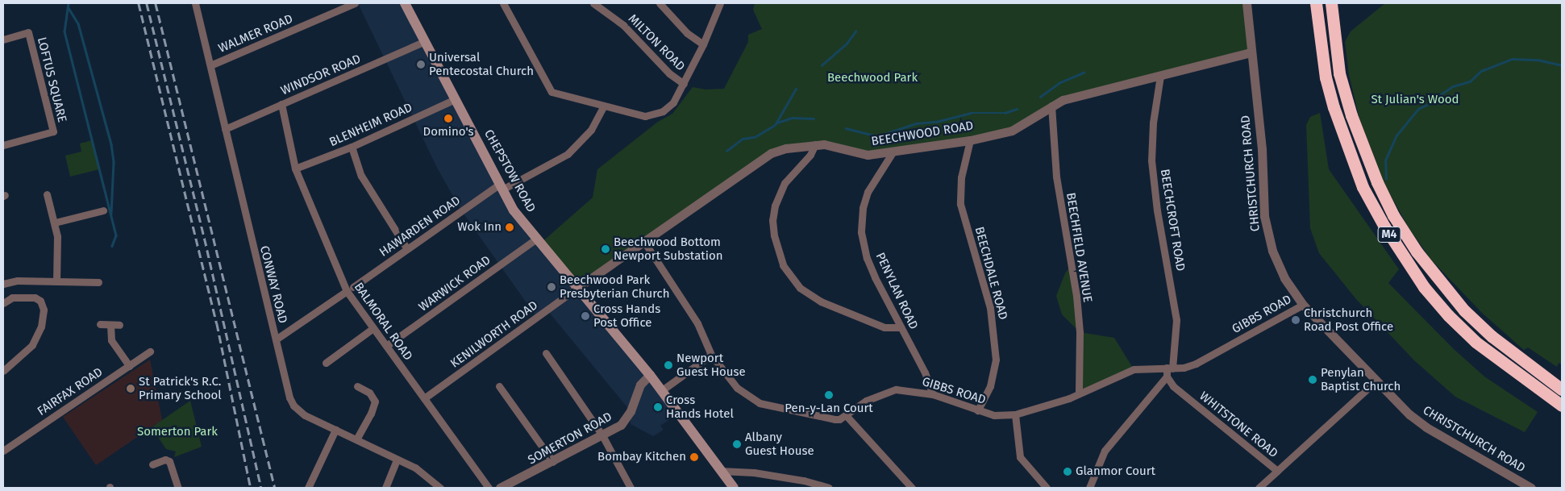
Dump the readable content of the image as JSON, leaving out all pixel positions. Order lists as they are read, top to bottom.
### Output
{
  "streets": {
    "highway": ["M4"],
    "main road": ["CHEPSTOW ROAD"],
    "street": [
      "WALMER ROAD",
      "MILTON ROAD",
      "WINDSOR ROAD",
      "LOFTUS SQUARE",
      "BLENHEIM ROAD",
      "BEECHWOOD ROAD",
      "CHRISTCHURCH ROAD",
      "BEECHCROFT ROAD",
      "HAWARDEN ROAD",
      "BEECHFIELD AVENUE",
      "BEECHDALE ROAD",
      "WARWICK ROAD",
      "CONWAY ROAD",
      "PENYLAN ROAD",
      "GIBBS ROAD",
      "BALMORAL ROAD",
      "KENILWORTH ROAD",
      "FAIRFAX ROAD",
      "WHITSTONE ROAD",
      "SOMERTON ROAD"
    ]
  },
  "crossings": [
    ["WALMER ROAD", "CONWAY ROAD"],
    ["WINDSOR ROAD", "CHEPSTOW ROAD"],
    ["WINDSOR ROAD", "CONWAY ROAD"],
    ["WINDSOR ROAD", "BALMORAL ROAD"],
    ["BLENHEIM ROAD", "CHEPSTOW ROAD"],
    ["BLENHEIM ROAD", "BALMORAL ROAD"],
    ["BEECHWOOD ROAD", "CHEPSTOW ROAD"],
    ["BEECHWOOD ROAD", "CHRISTCHURCH ROAD"],
    ["BEECHWOOD ROAD", "BEECHCROFT ROAD"],
    ["BEECHWOOD ROAD", "BEECHFIELD AVENUE"],
    ["BEECHWOOD ROAD", "BEECHDALE ROAD"],
    ["BEECHWOOD ROAD", "PENYLAN ROAD"],
    ["BEECHWOOD ROAD", "GIBBS ROAD"],
    ["BEECHWOOD ROAD", "KENILWORTH ROAD"],
    ["CHEPSTOW ROAD", "HAWARDEN ROAD"],
    ["CHEPSTOW ROAD", "WARWICK ROAD"],
    ["CHEPSTOW ROAD", "KENILWORTH ROAD"],
    ["CHEPSTOW ROAD", "SOMERTON ROAD"],
    ["CHRISTCHURCH ROAD", "GIBBS ROAD"],
    ["CHRISTCHURCH ROAD", "WHITSTONE ROAD"],
    ["BEECHCROFT ROAD", "GIBBS ROAD"],
    ["BEECHFIELD AVENUE", "GIBBS ROAD"],
    ["BEECHDALE ROAD", "GIBBS ROAD"],
    ["WARWICK ROAD", "BALMORAL ROAD"],
    ["PENYLAN ROAD", "GIBBS ROAD"],
    ["BALMORAL ROAD", "KENILWORTH ROAD"]
  ],
  "parks": ["Beechwood Park", "St Julian's Wood", "Somerton Park"],
  "places": [
    "Universal Pentecostal Church",
    "Domino's",
    "Wok Inn",
    "Beechwood Bottom Newport Substation",
    "Beechwood Park Presbyterian Church",
    "Cross Hands Post Office",
    "Christchurch Road Post Office",
    "Newport Guest House",
    "Penylan Baptist Church",
    "St Patrick's R.C. Primary School",
    "Pen-y-Lan Court",
    "Cross Hands Hotel",
    "Albany Guest House",
    "Bombay Kitchen",
    "Glanmor Court"
  ]
}
